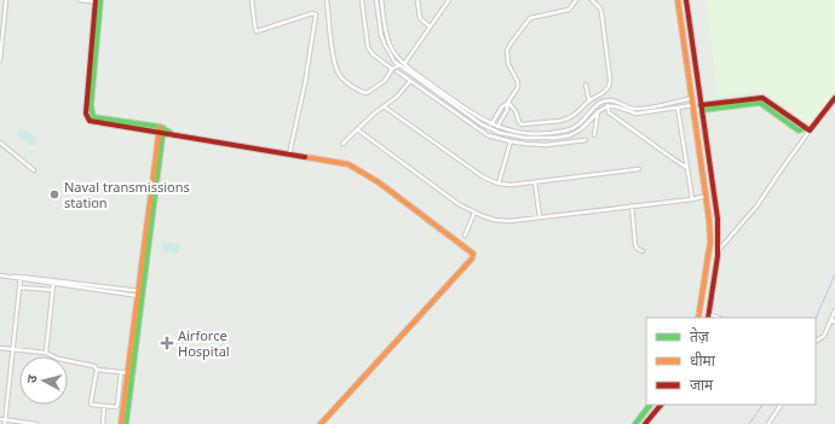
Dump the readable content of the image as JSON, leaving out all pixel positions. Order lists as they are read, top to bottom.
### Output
{
  "places": {
    "other": ["Naval transmissions station"],
    "health": ["Airforce Hospital"]
  },
  "legend": ["तेज़", "धीमा", "जाम"],
  "north": "left"
}
